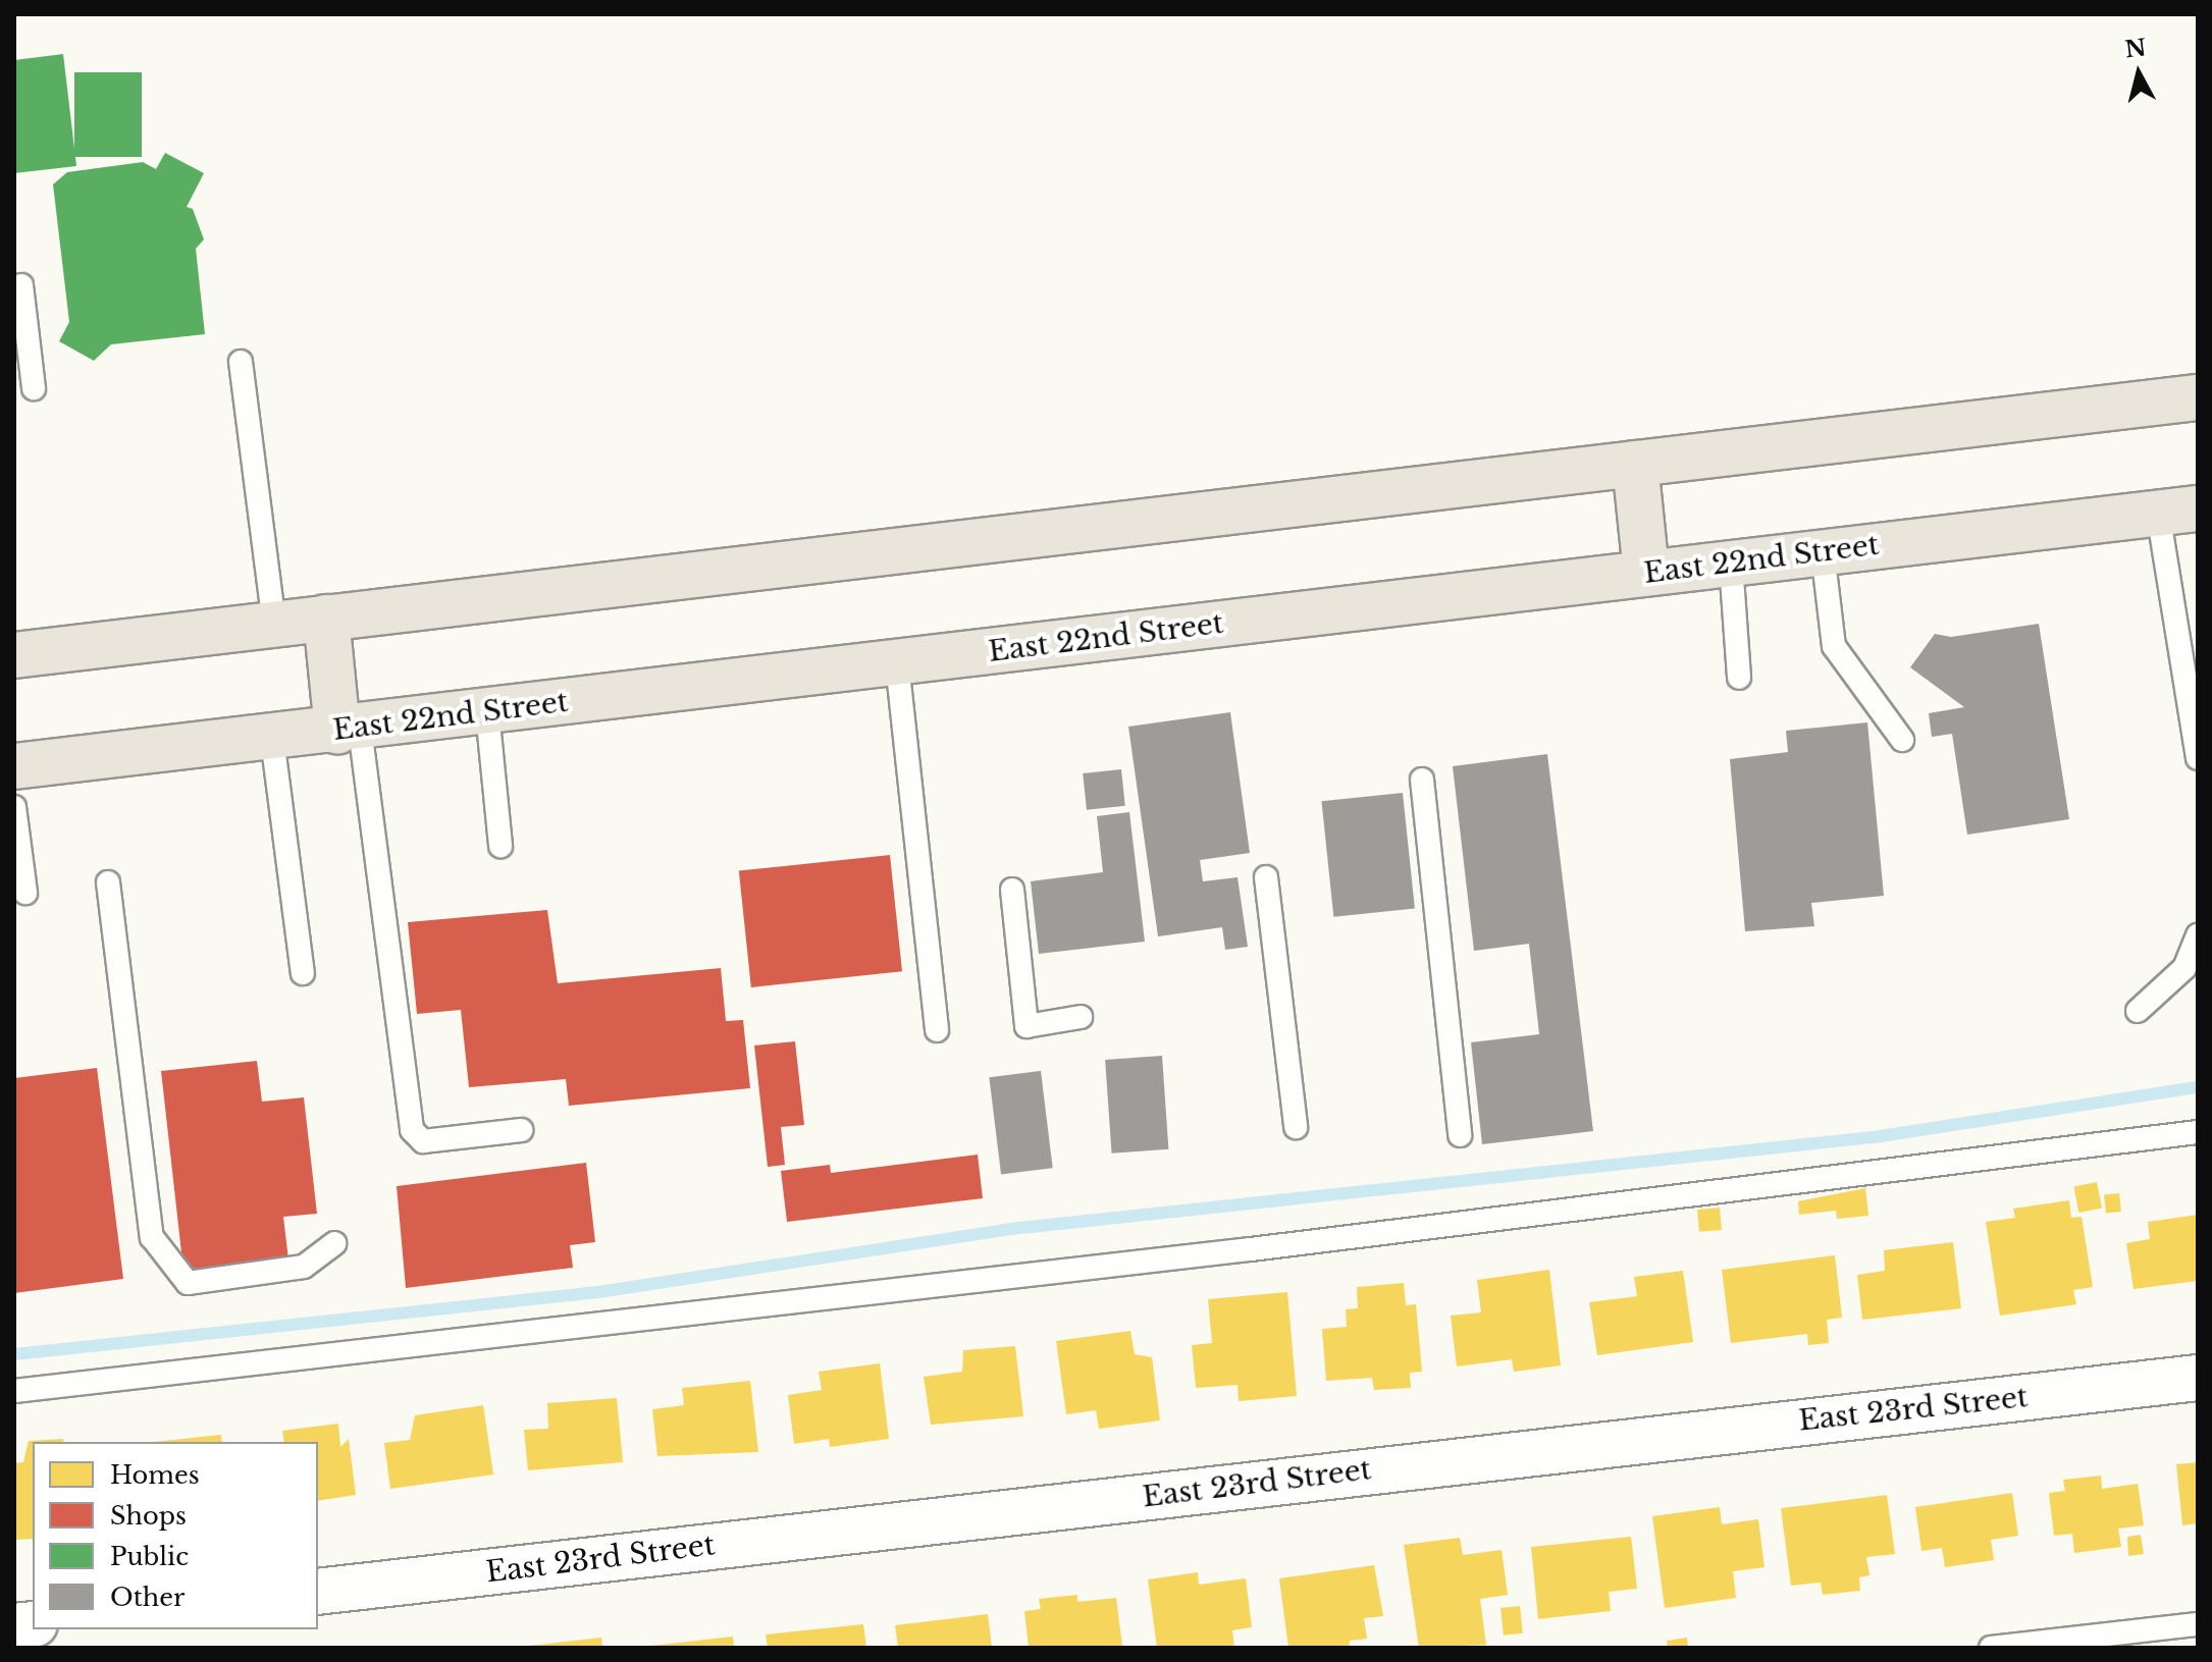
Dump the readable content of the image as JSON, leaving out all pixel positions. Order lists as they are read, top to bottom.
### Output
{
  "streets": {
    "main road": ["East 22nd Street"],
    "street": ["East 23rd Street"]
  },
  "legend": [
    "Homes",
    "Shops",
    "Public",
    "Other"
  ],
  "north": "top"
}
